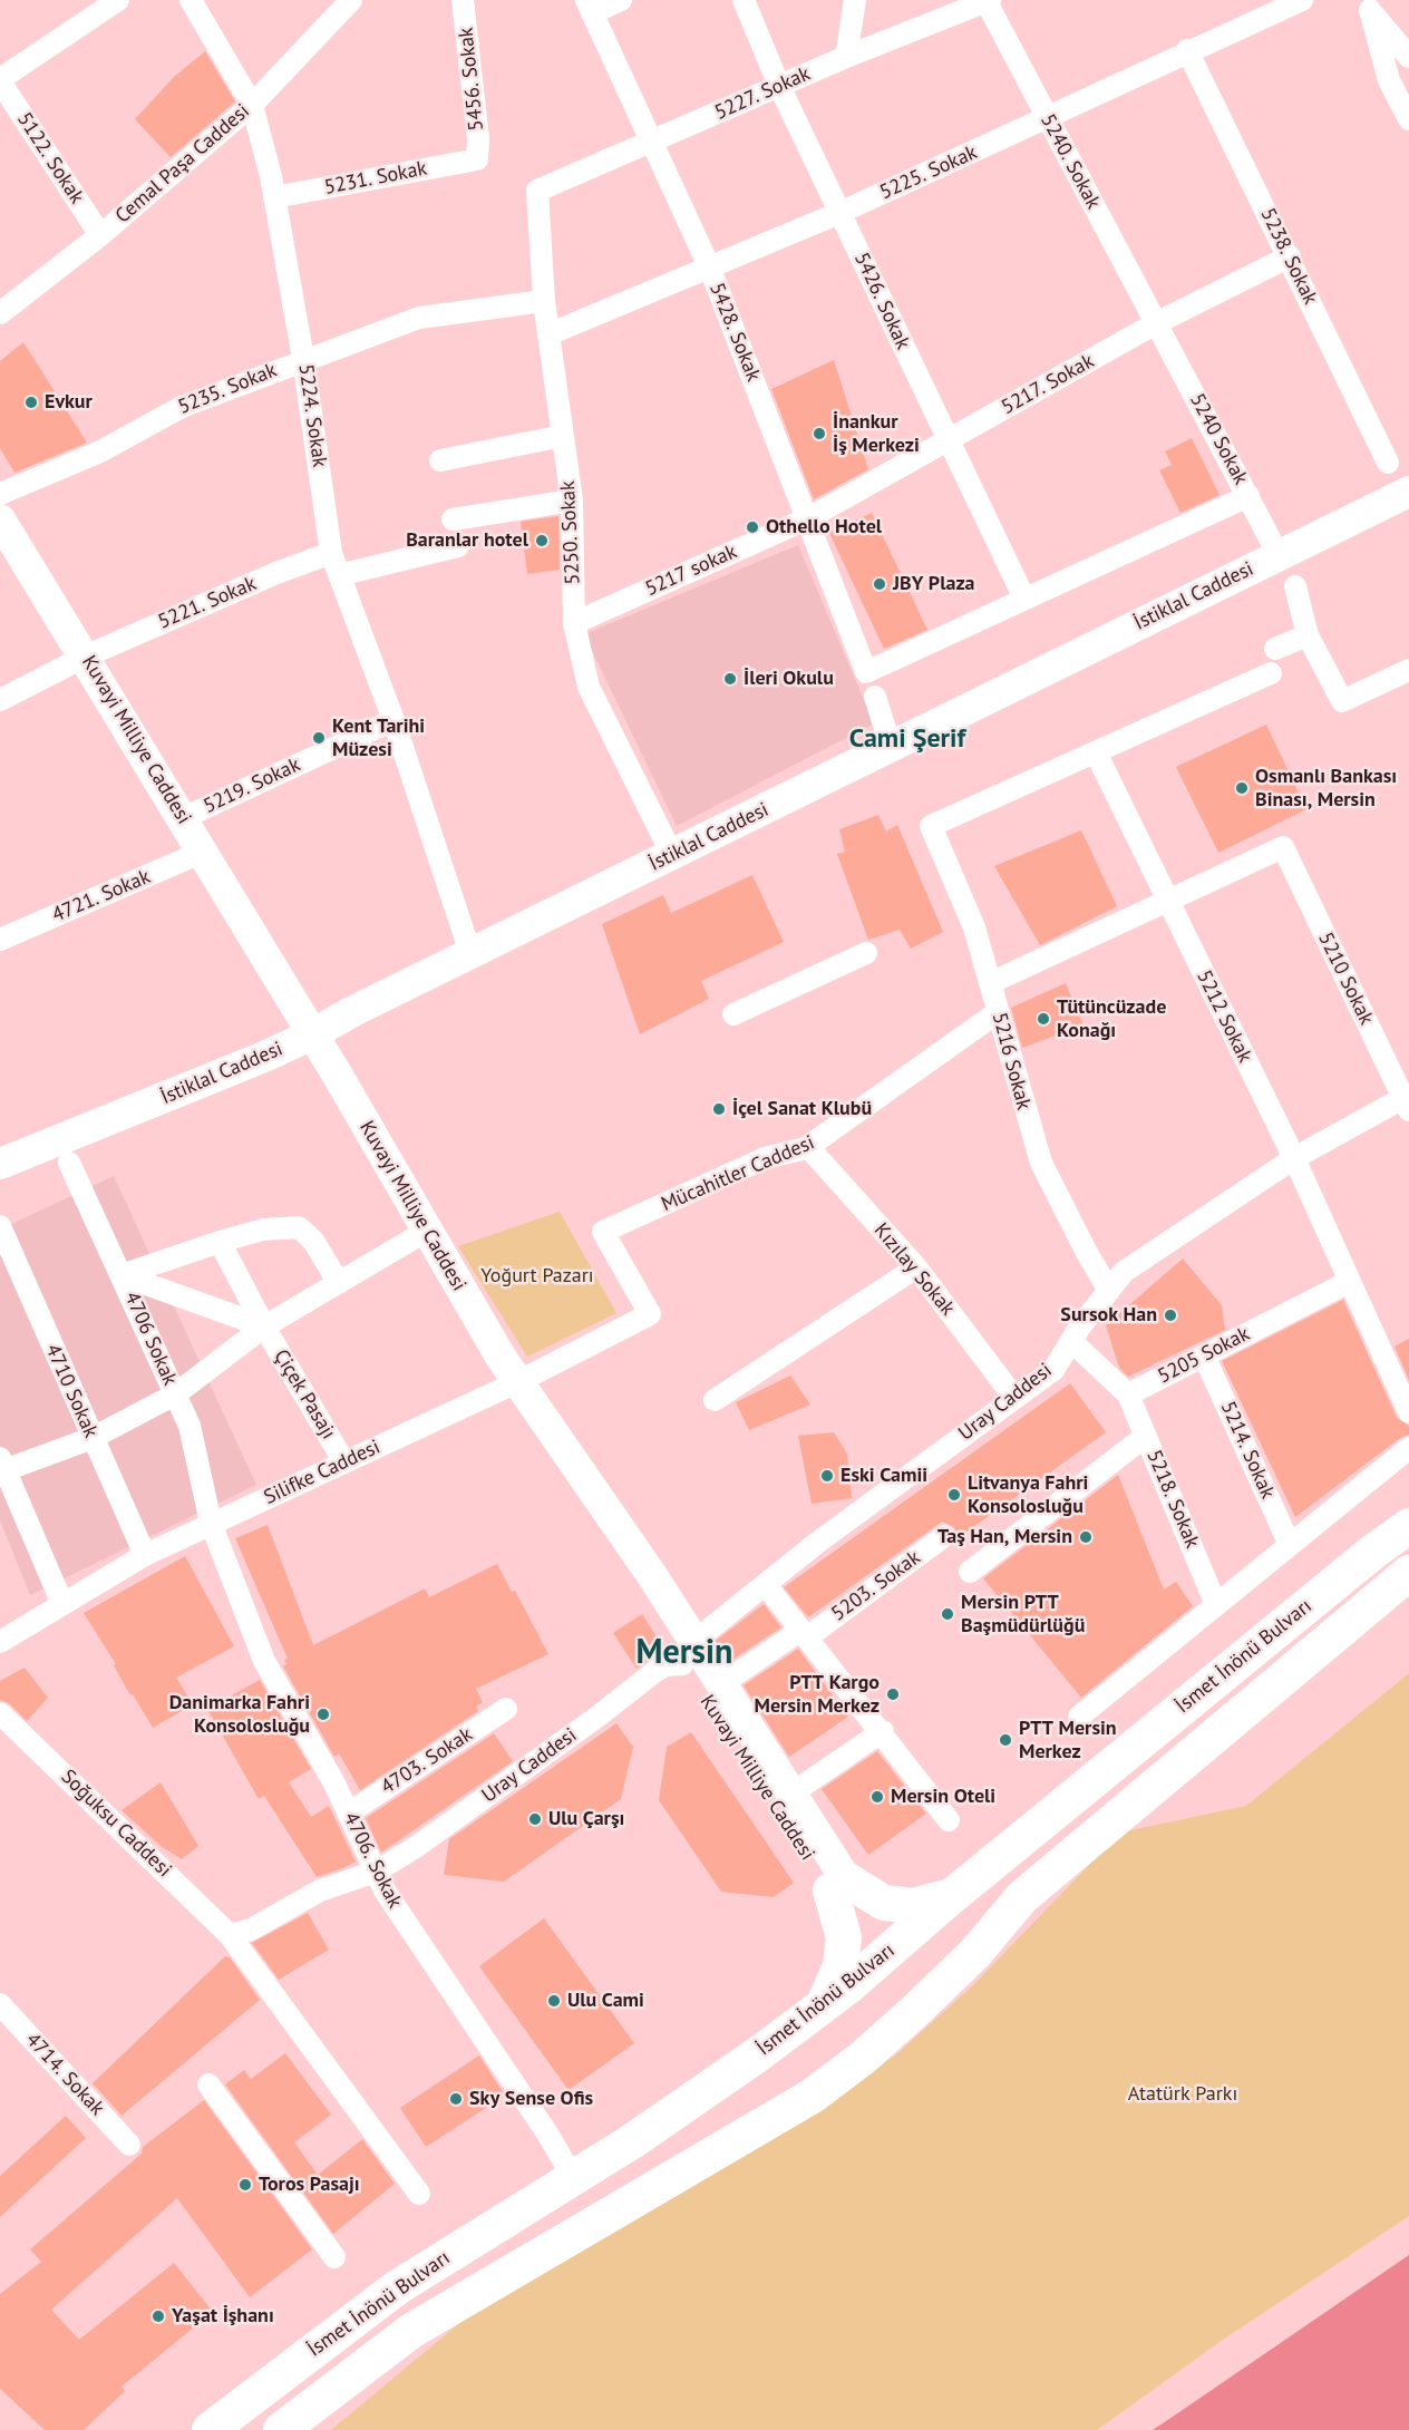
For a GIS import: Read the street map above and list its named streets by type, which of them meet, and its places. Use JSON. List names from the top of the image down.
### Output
{
  "streets": {
    "main road": ["İsmet İnönü Bulvarı"],
    "street": [
      "5456. Sokak",
      "5227. Sokak",
      "5122. Sokak",
      "5240. Sokak",
      "Cemal Paşa Caddesi",
      "5225. Sokak",
      "5231. Sokak",
      "5238. Sokak",
      "5426. Sokak",
      "5428. Sokak",
      "5217. Sokak",
      "5235. Sokak",
      "5224. Sokak",
      "5240 Sokak",
      "5250. Sokak",
      "5217 sokak",
      "İstiklal Caddesi",
      "5221. Sokak",
      "Kuvayi Milliye Caddesi",
      "5219. Sokak",
      "4721. Sokak",
      "5210 Sokak",
      "5212 Sokak",
      "5216 Sokak",
      "Mücahitler Caddesi",
      "Kızılay Sokak",
      "4706 Sokak",
      "5205 Sokak",
      "4710 Sokak",
      "Çiçek Pasajı",
      "Uray Caddesi",
      "5214. Sokak",
      "Silifke Caddesi",
      "5218. Sokak",
      "5203. Sokak",
      "4703. Sokak",
      "Soğuksu Caddesi",
      "4706. Sokak",
      "4714. Sokak"
    ]
  },
  "crossings": [
    ["5456. Sokak", "5231. Sokak"],
    ["5227. Sokak", "5240. Sokak"],
    ["5227. Sokak", "5426. Sokak"],
    ["5227. Sokak", "5428. Sokak"],
    ["5227. Sokak", "5250. Sokak"],
    ["5122. Sokak", "Cemal Paşa Caddesi"],
    ["5240. Sokak", "5225. Sokak"],
    ["5240. Sokak", "5217. Sokak"],
    ["5240. Sokak", "5240 Sokak"],
    ["Cemal Paşa Caddesi", "5224. Sokak"],
    ["5225. Sokak", "5238. Sokak"],
    ["5225. Sokak", "5426. Sokak"],
    ["5225. Sokak", "5428. Sokak"],
    ["5225. Sokak", "5250. Sokak"],
    ["5231. Sokak", "5224. Sokak"],
    ["5238. Sokak", "5217. Sokak"],
    ["5426. Sokak", "5428. Sokak"],
    ["5426. Sokak", "5217. Sokak"],
    ["5428. Sokak", "5217. Sokak"],
    ["5428. Sokak", "5217 sokak"],
    ["5217. Sokak", "5240 Sokak"],
    ["5217. Sokak", "5217 sokak"],
    ["5235. Sokak", "5224. Sokak"],
    ["5235. Sokak", "5250. Sokak"],
    ["5224. Sokak", "İstiklal Caddesi"],
    ["5224. Sokak", "5221. Sokak"],
    ["5224. Sokak", "5219. Sokak"],
    ["5240 Sokak", "İstiklal Caddesi"],
    ["5250. Sokak", "5217 sokak"],
    ["5250. Sokak", "İstiklal Caddesi"],
    ["İstiklal Caddesi", "Kuvayi Milliye Caddesi"],
    ["5221. Sokak", "Kuvayi Milliye Caddesi"],
    ["Kuvayi Milliye Caddesi", "5219. Sokak"],
    ["Kuvayi Milliye Caddesi", "4721. Sokak"],
    ["Kuvayi Milliye Caddesi", "Çiçek Pasajı"],
    ["Kuvayi Milliye Caddesi", "Uray Caddesi"],
    ["Kuvayi Milliye Caddesi", "Silifke Caddesi"],
    ["Kuvayi Milliye Caddesi", "5203. Sokak"],
    ["5210 Sokak", "5212 Sokak"],
    ["5210 Sokak", "Uray Caddesi"],
    ["5212 Sokak", "5216 Sokak"],
    ["5212 Sokak", "5205 Sokak"],
    ["5212 Sokak", "Uray Caddesi"],
    ["5216 Sokak", "Mücahitler Caddesi"],
    ["5216 Sokak", "Uray Caddesi"],
    ["Mücahitler Caddesi", "Kızılay Sokak"],
    ["Mücahitler Caddesi", "Silifke Caddesi"],
    ["Kızılay Sokak", "Uray Caddesi"],
    ["4706 Sokak", "Çiçek Pasajı"],
    ["4706 Sokak", "Silifke Caddesi"],
    ["4706 Sokak", "4706. Sokak"],
    ["5205 Sokak", "5214. Sokak"],
    ["5205 Sokak", "5218. Sokak"],
    ["4710 Sokak", "Çiçek Pasajı"],
    ["4710 Sokak", "Silifke Caddesi"],
    ["Çiçek Pasajı", "Silifke Caddesi"],
    ["Uray Caddesi", "Soğuksu Caddesi"],
    ["Uray Caddesi", "4706. Sokak"],
    ["Silifke Caddesi", "4706. Sokak"],
    ["İsmet İnönü Bulvarı", "4706. Sokak"],
    ["4703. Sokak", "4706. Sokak"]
  ],
  "districts": ["Cami Şerif", "Mersin"],
  "parks": ["Yoğurt Pazarı", "Atatürk Parkı"],
  "places": [
    "Evkur",
    "İnankur İş Merkezi",
    "Othello Hotel",
    "Baranlar hotel",
    "JBY Plaza",
    "İleri Okulu",
    "Kent Tarihi Müzesi",
    "Osmanlı Bankası Binası, Mersin",
    "Tütüncüzade Konağı",
    "İçel Sanat Klubü",
    "Sursok Han",
    "Eski Camii",
    "Litvanya Fahri Konsolosluğu",
    "Taş Han, Mersin",
    "Mersin PTT Başmüdürlüğü",
    "PTT Kargo Mersin Merkez",
    "Danimarka Fahri Konsolosluğu",
    "PTT Mersin Merkez",
    "Mersin Oteli",
    "Ulu Çarşı",
    "Ulu Cami",
    "Sky Sense Ofis",
    "Toros Pasajı",
    "Yaşat İşhanı"
  ]
}
